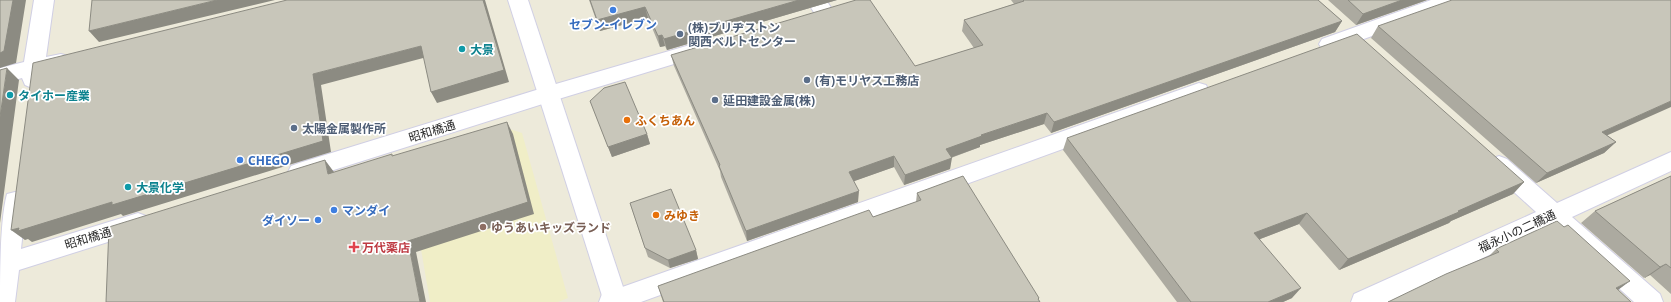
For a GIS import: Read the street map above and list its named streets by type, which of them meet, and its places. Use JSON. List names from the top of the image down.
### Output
{
  "streets": {
    "street": ["昭和橋通", "福永小の二橋通"]
  },
  "places": {
    "other": [
      "セブン-イレブン",
      "(株)ブリヂストン 関西ベルトセンター",
      "大景",
      "(有)モリヤス工務店",
      "タイホー産業",
      "延田建設金属(株)",
      "ふくちあん",
      "太陽金属製作所",
      "CHEGO",
      "大景化学",
      "マンダイ",
      "みゆき",
      "ダイソー",
      "ゆうあいキッズランド"
    ],
    "health": ["万代薬店"]
  }
}
